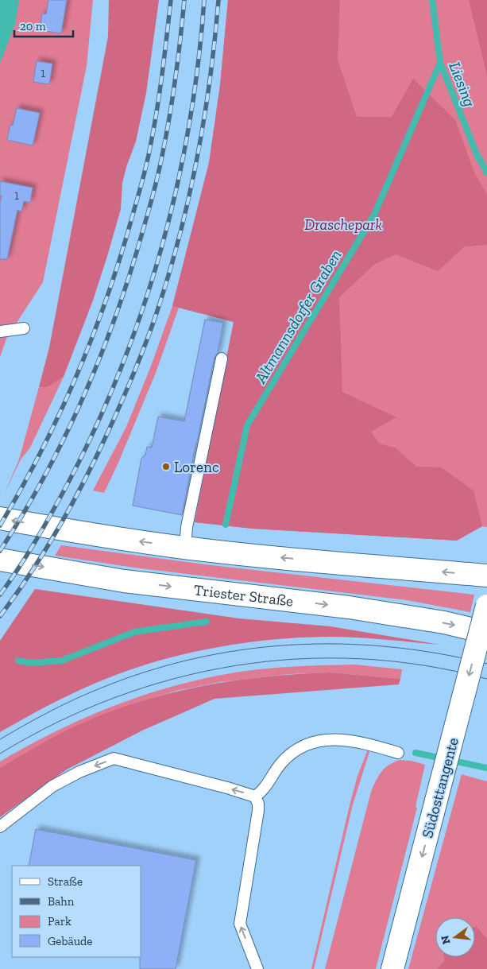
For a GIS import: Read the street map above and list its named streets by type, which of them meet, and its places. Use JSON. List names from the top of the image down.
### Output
{
  "streets": {
    "main road": ["Triester Straße", "Südosttangente"]
  },
  "one_way": ["Südosttangente"],
  "water": ["Liesing", "Altmannsdorfer Graben"],
  "parks": ["Draschepark"],
  "places": ["Lorenc"],
  "house_numbers": ["1", "1"],
  "legend": [
    "Straße",
    "Bahn",
    "Park",
    "Gebäude"
  ],
  "scale_bar": "20 m",
  "north": "left"
}
